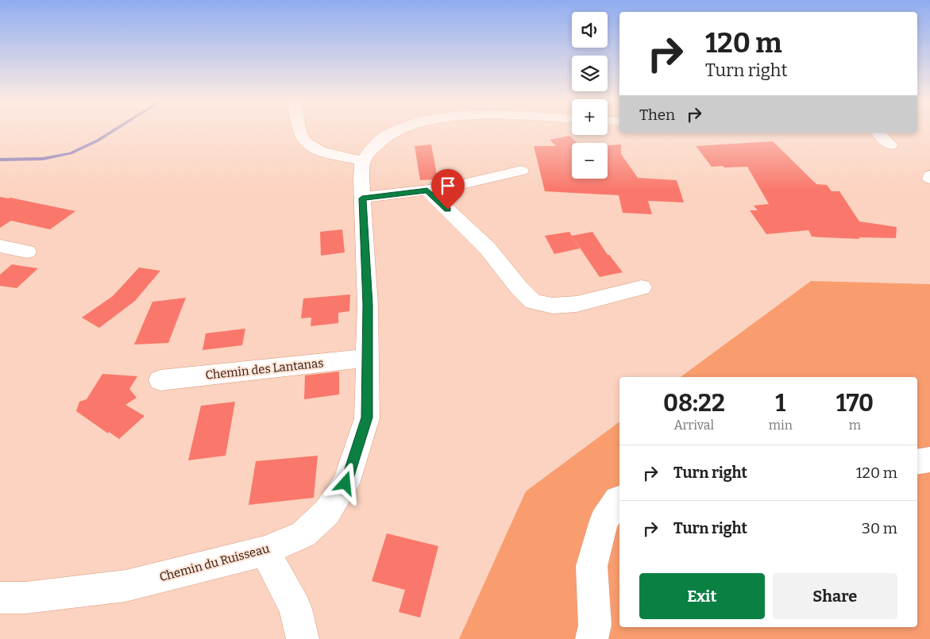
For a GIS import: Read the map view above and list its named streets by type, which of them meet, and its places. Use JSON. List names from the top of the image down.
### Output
{
  "streets": {
    "street": ["Chemin des Lantanas", "Chemin du Ruisseau"]
  },
  "crossings": [
    ["Chemin des Lantanas", "Chemin du Ruisseau"]
  ],
  "page": {
    "map_buttons": ["+", "−"],
    "turn": ["120 m", "Turn right"],
    "then": "Then",
    "eta": [
      "08:22",
      "Arrival",
      "1",
      "min",
      "170",
      "m"
    ],
    "list": [
      {
        "name": "Turn right",
        "value": "120 m"
      },
      {
        "name": "Turn right",
        "value": "30 m"
      }
    ],
    "buttons": ["Exit", "Share"]
  }
}
